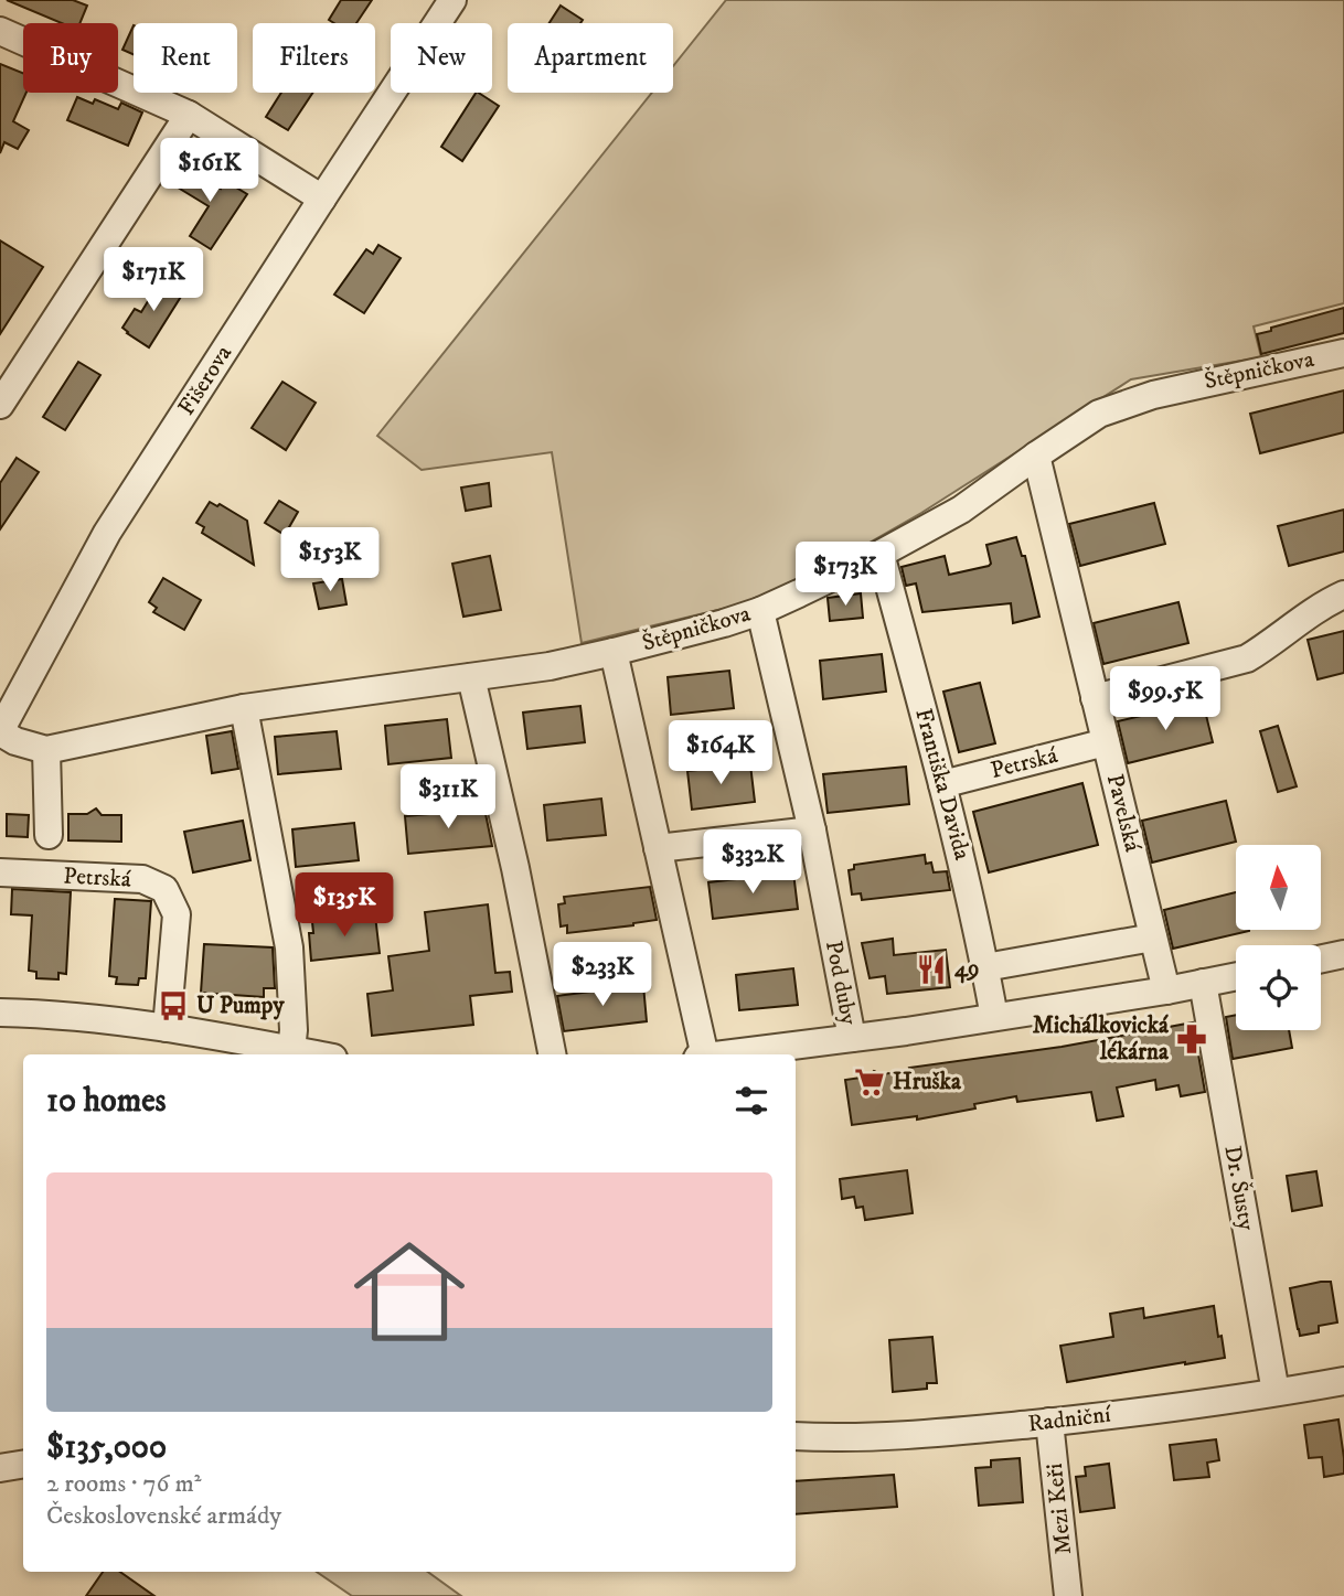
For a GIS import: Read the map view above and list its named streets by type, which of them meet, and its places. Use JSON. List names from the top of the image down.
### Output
{
  "streets": {
    "street": [
      "Štěpničkova",
      "Fišerova",
      "Petrská",
      "Františka Davida",
      "Pavelská",
      "Pod duby",
      "Dr. Šusty",
      "Radniční",
      "Mezi Keři"
    ]
  },
  "crossings": [
    ["Štěpničkova", "Františka Davida"],
    ["Štěpničkova", "Pavelská"],
    ["Štěpničkova", "Pod duby"],
    ["Petrská", "Františka Davida"],
    ["Petrská", "Pavelská"],
    ["Dr. Šusty", "Radniční"],
    ["Radniční", "Mezi Keři"]
  ],
  "places": {
    "restaurant": ["49"],
    "bus stop": ["U Pumpy"],
    "pharmacy": ["Michálkovická lékárna"],
    "supermarket": ["Hruška"]
  },
  "north": "top",
  "page": {
    "chip": [
      "Buy",
      "Rent",
      "Filters",
      "New",
      "Apartment"
    ],
    "price": [
      "$161K",
      "$171K",
      "$153K",
      "$173K",
      "$99.5K",
      "$164K",
      "$311K",
      "$332K",
      "$135K",
      "$233K"
    ],
    "heading": "10 homes",
    "list": [
      {
        "name": "$135,000",
        "note": "2 rooms · 76 m² · Československé armády"
      }
    ]
  }
}
